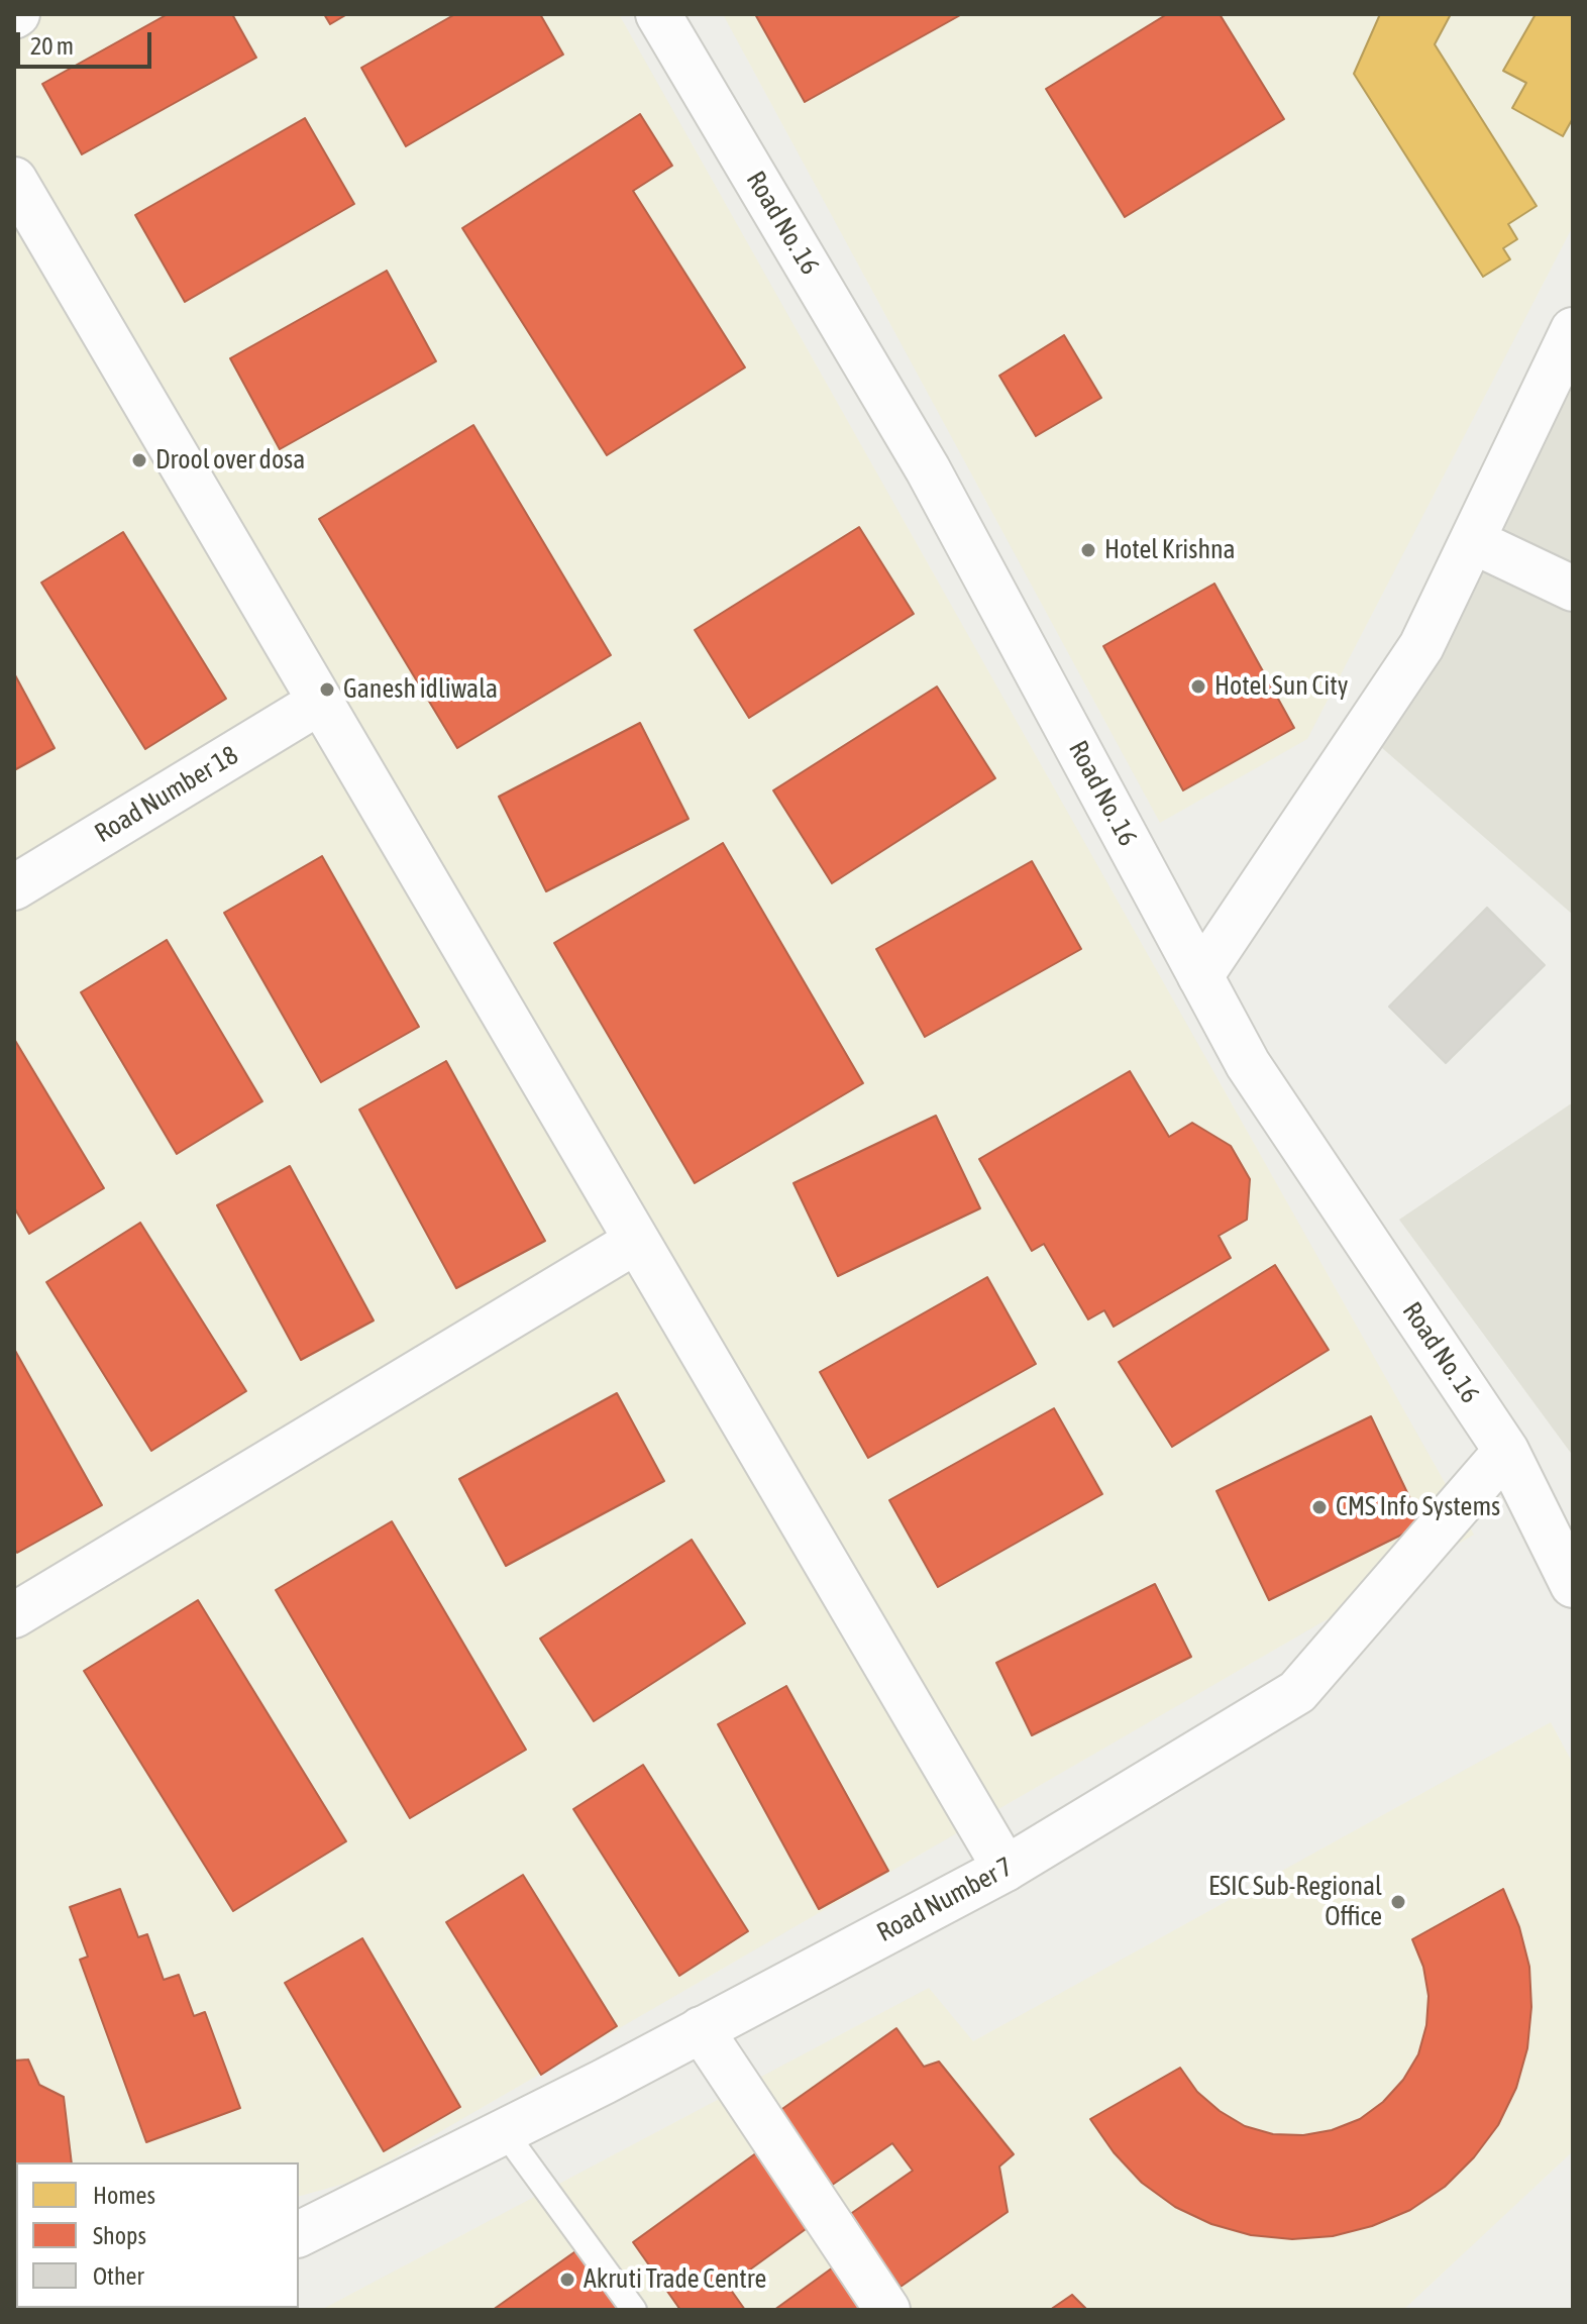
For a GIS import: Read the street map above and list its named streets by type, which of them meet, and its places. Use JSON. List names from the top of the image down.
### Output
{
  "streets": {
    "street": ["Road No. 16", "Road Number 18", "Road Number 7"]
  },
  "crossings": [
    ["Road No. 16", "Road Number 7"]
  ],
  "places": [
    "Drool over dosa",
    "Hotel Krishna",
    "Hotel Sun City",
    "Ganesh idliwala",
    "CMS Info Systems",
    "ESIC Sub-Regional Office",
    "Akruti Trade Centre"
  ],
  "legend": ["Homes", "Shops", "Other"],
  "scale_bar": "20 m"
}
